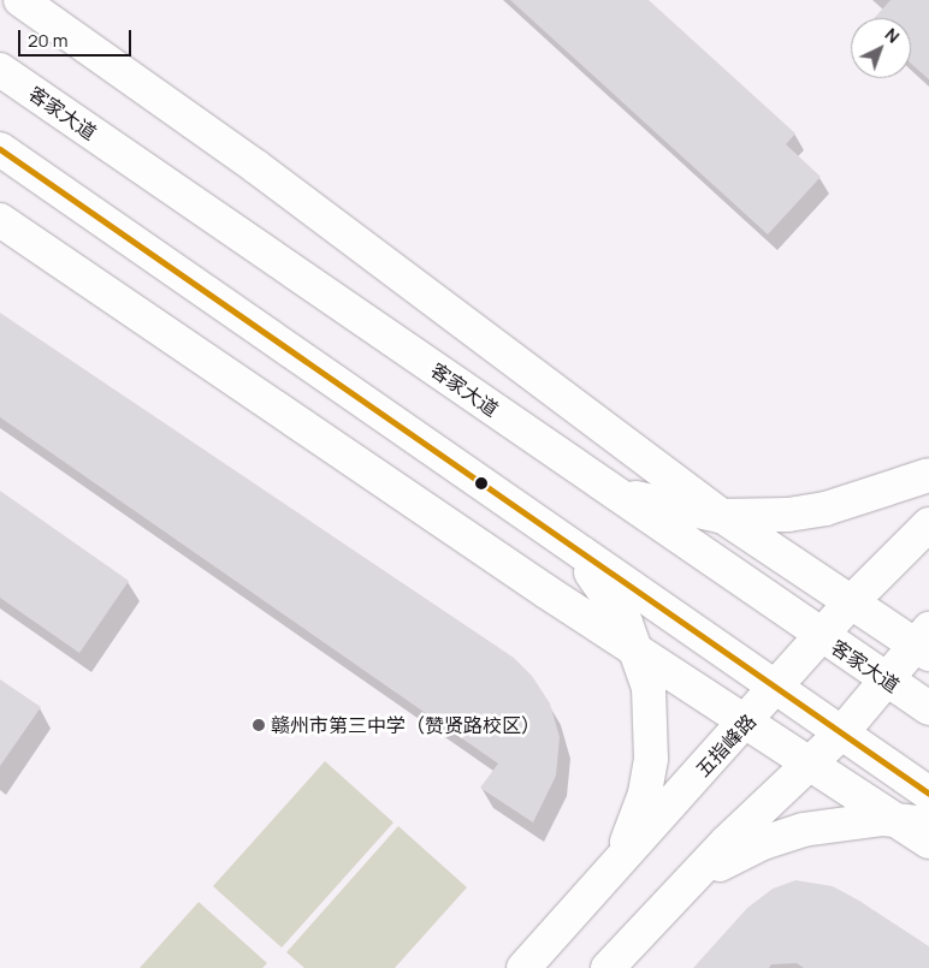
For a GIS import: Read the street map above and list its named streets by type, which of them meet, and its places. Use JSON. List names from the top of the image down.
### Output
{
  "streets": {
    "main road": ["客家大道", "五指峰路"]
  },
  "crossings": [
    ["客家大道", "五指峰路"]
  ],
  "places": ["赣州市第三中学（赞贤路校区）"],
  "lines": ["transit line 20"],
  "scale_bar": "20 m",
  "north": "top right"
}
